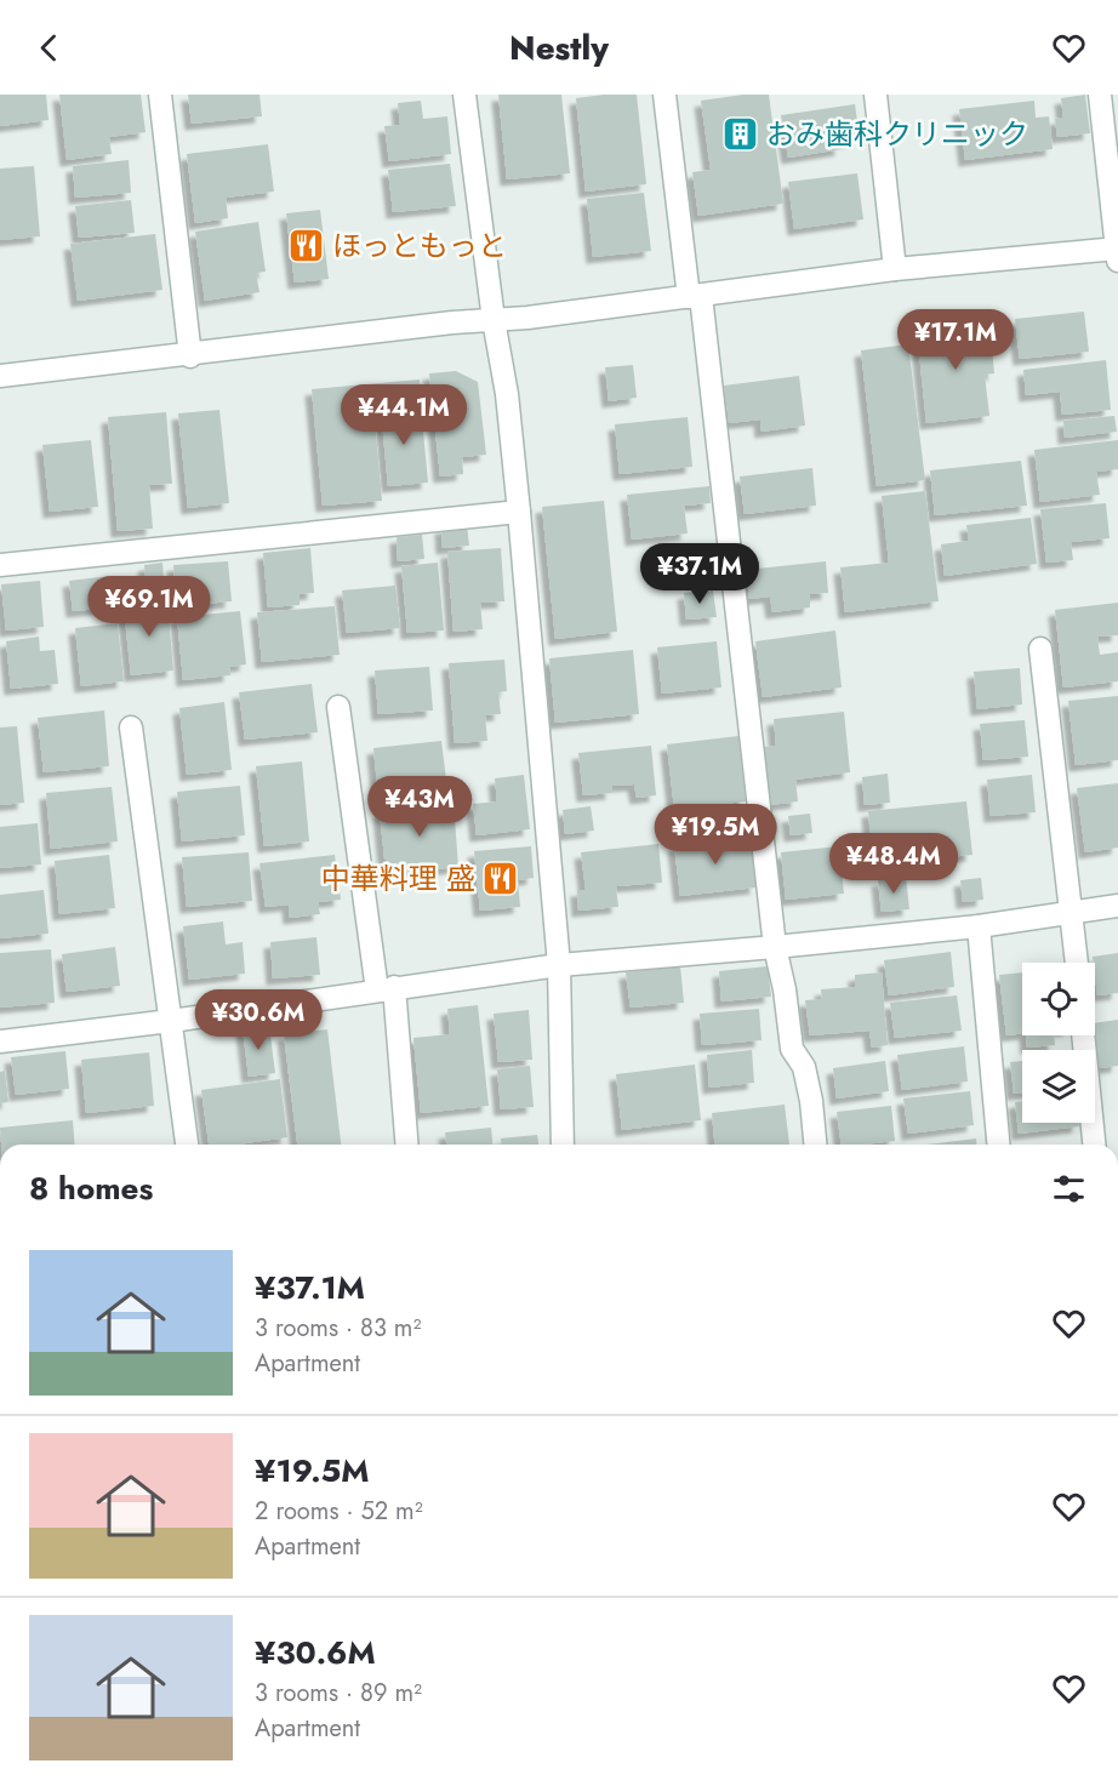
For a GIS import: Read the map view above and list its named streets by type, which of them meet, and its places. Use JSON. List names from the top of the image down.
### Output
{
  "places": {
    "building": ["おみ歯科クリニック"],
    "restaurant": ["ほっともっと", "中華料理 盛"]
  },
  "page": {
    "header": "Nestly",
    "price": [
      "¥17.1M",
      "¥44.1M",
      "¥37.1M",
      "¥69.1M",
      "¥43M",
      "¥19.5M",
      "¥48.4M",
      "¥30.6M"
    ],
    "heading": "8 homes",
    "list": [
      {
        "name": "¥37.1M",
        "note": "3 rooms · 83 m² · Apartment"
      },
      {
        "name": "¥19.5M",
        "note": "2 rooms · 52 m² · Apartment"
      },
      {
        "name": "¥30.6M",
        "note": "3 rooms · 89 m² · Apartment"
      }
    ]
  }
}
